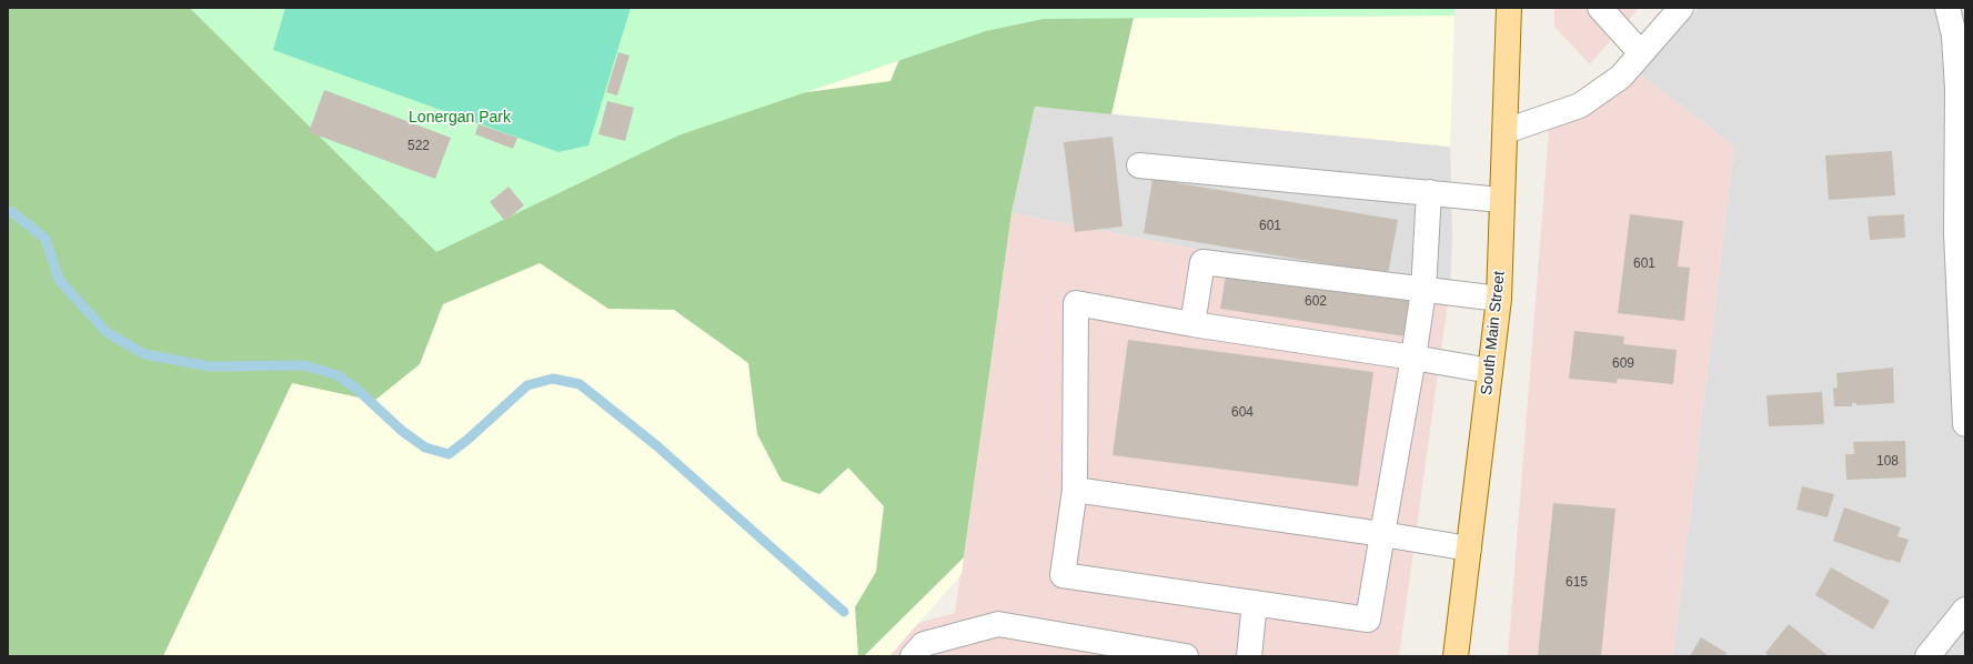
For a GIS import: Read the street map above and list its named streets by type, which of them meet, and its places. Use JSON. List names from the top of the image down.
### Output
{
  "streets": {
    "main road": ["South Main Street"]
  },
  "parks": ["Lonergan Park"],
  "house_numbers": [
    "522",
    "601",
    "601",
    "602",
    "609",
    "604",
    "108",
    "615"
  ]
}
